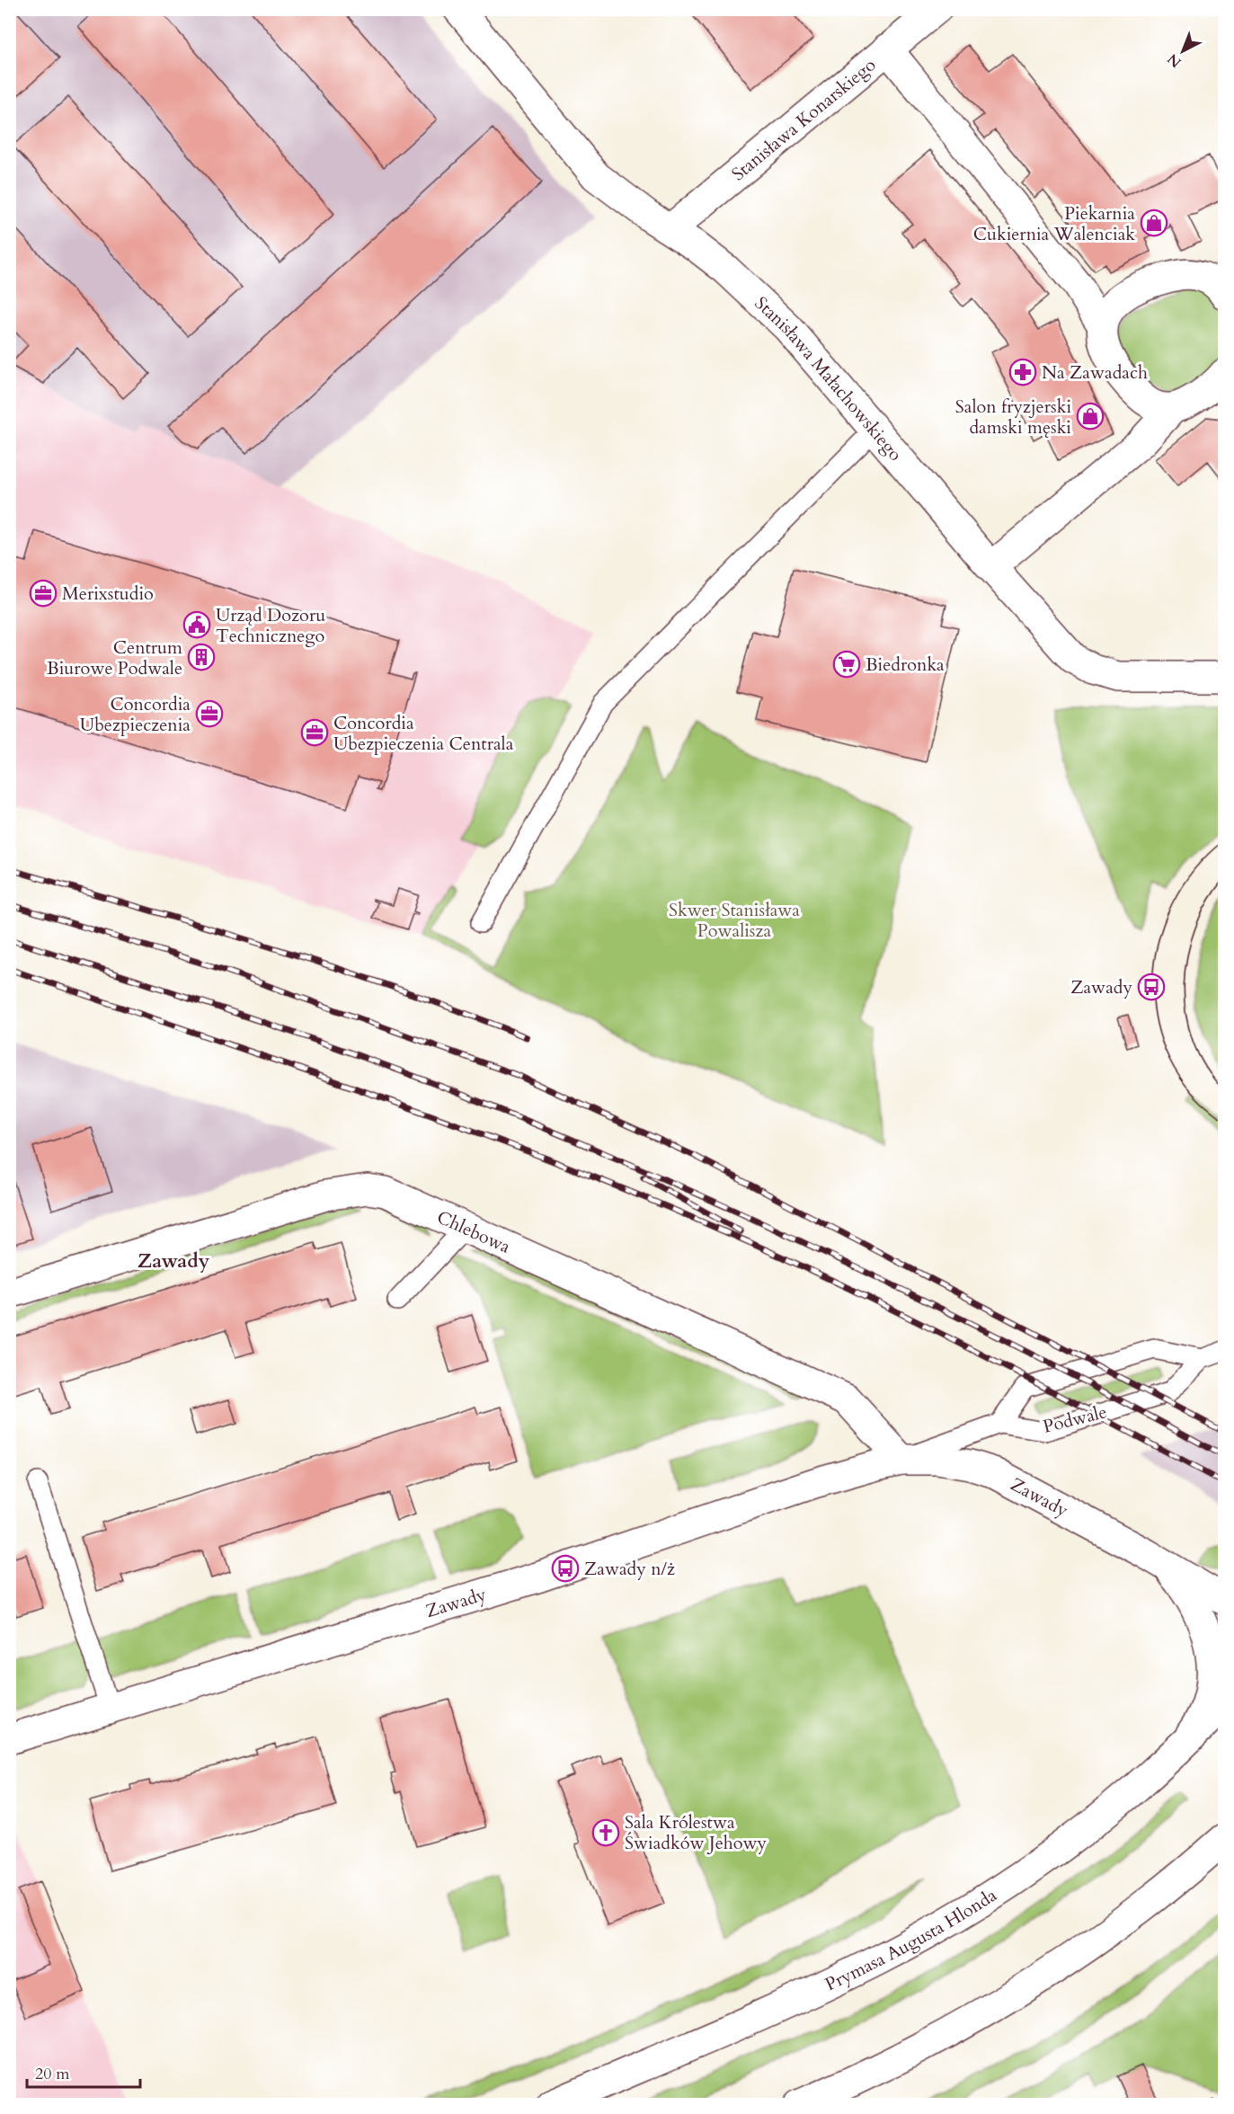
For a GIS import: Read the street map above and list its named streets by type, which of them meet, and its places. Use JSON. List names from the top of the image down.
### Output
{
  "streets": {
    "street": [
      "Stanisława Konarskiego",
      "Stanisława Małachowskiego",
      "Chlebowa",
      "Zawady",
      "Prymasa Augusta Hlonda"
    ],
    "lane": ["Podwale"]
  },
  "crossings": [
    ["Stanisława Konarskiego", "Stanisława Małachowskiego"],
    ["Chlebowa", "Zawady"],
    ["Podwale", "Zawady"],
    ["Zawady", "Prymasa Augusta Hlonda"]
  ],
  "districts": ["Zawady"],
  "parks": ["Skwer Stanisława Powalisza"],
  "places": {
    "shop": ["Piekarnia Cukiernia Walenciak", "Salon fryzjerski damski męski"],
    "pharmacy": ["Na Zawadach"],
    "office": ["Merixstudio", "Concordia Ubezpieczenia", "Concordia Ubezpieczenia Centrala"],
    "public building": ["Urząd Dozoru Technicznego"],
    "building": ["Centrum Biurowe Podwale"],
    "supermarket": ["Biedronka"],
    "bus stop": ["Zawady", "Zawady n/ż"],
    "church": ["Sala Królestwa Świadków Jehowy"]
  },
  "scale_bar": "20 m",
  "north": "bottom left"
}
